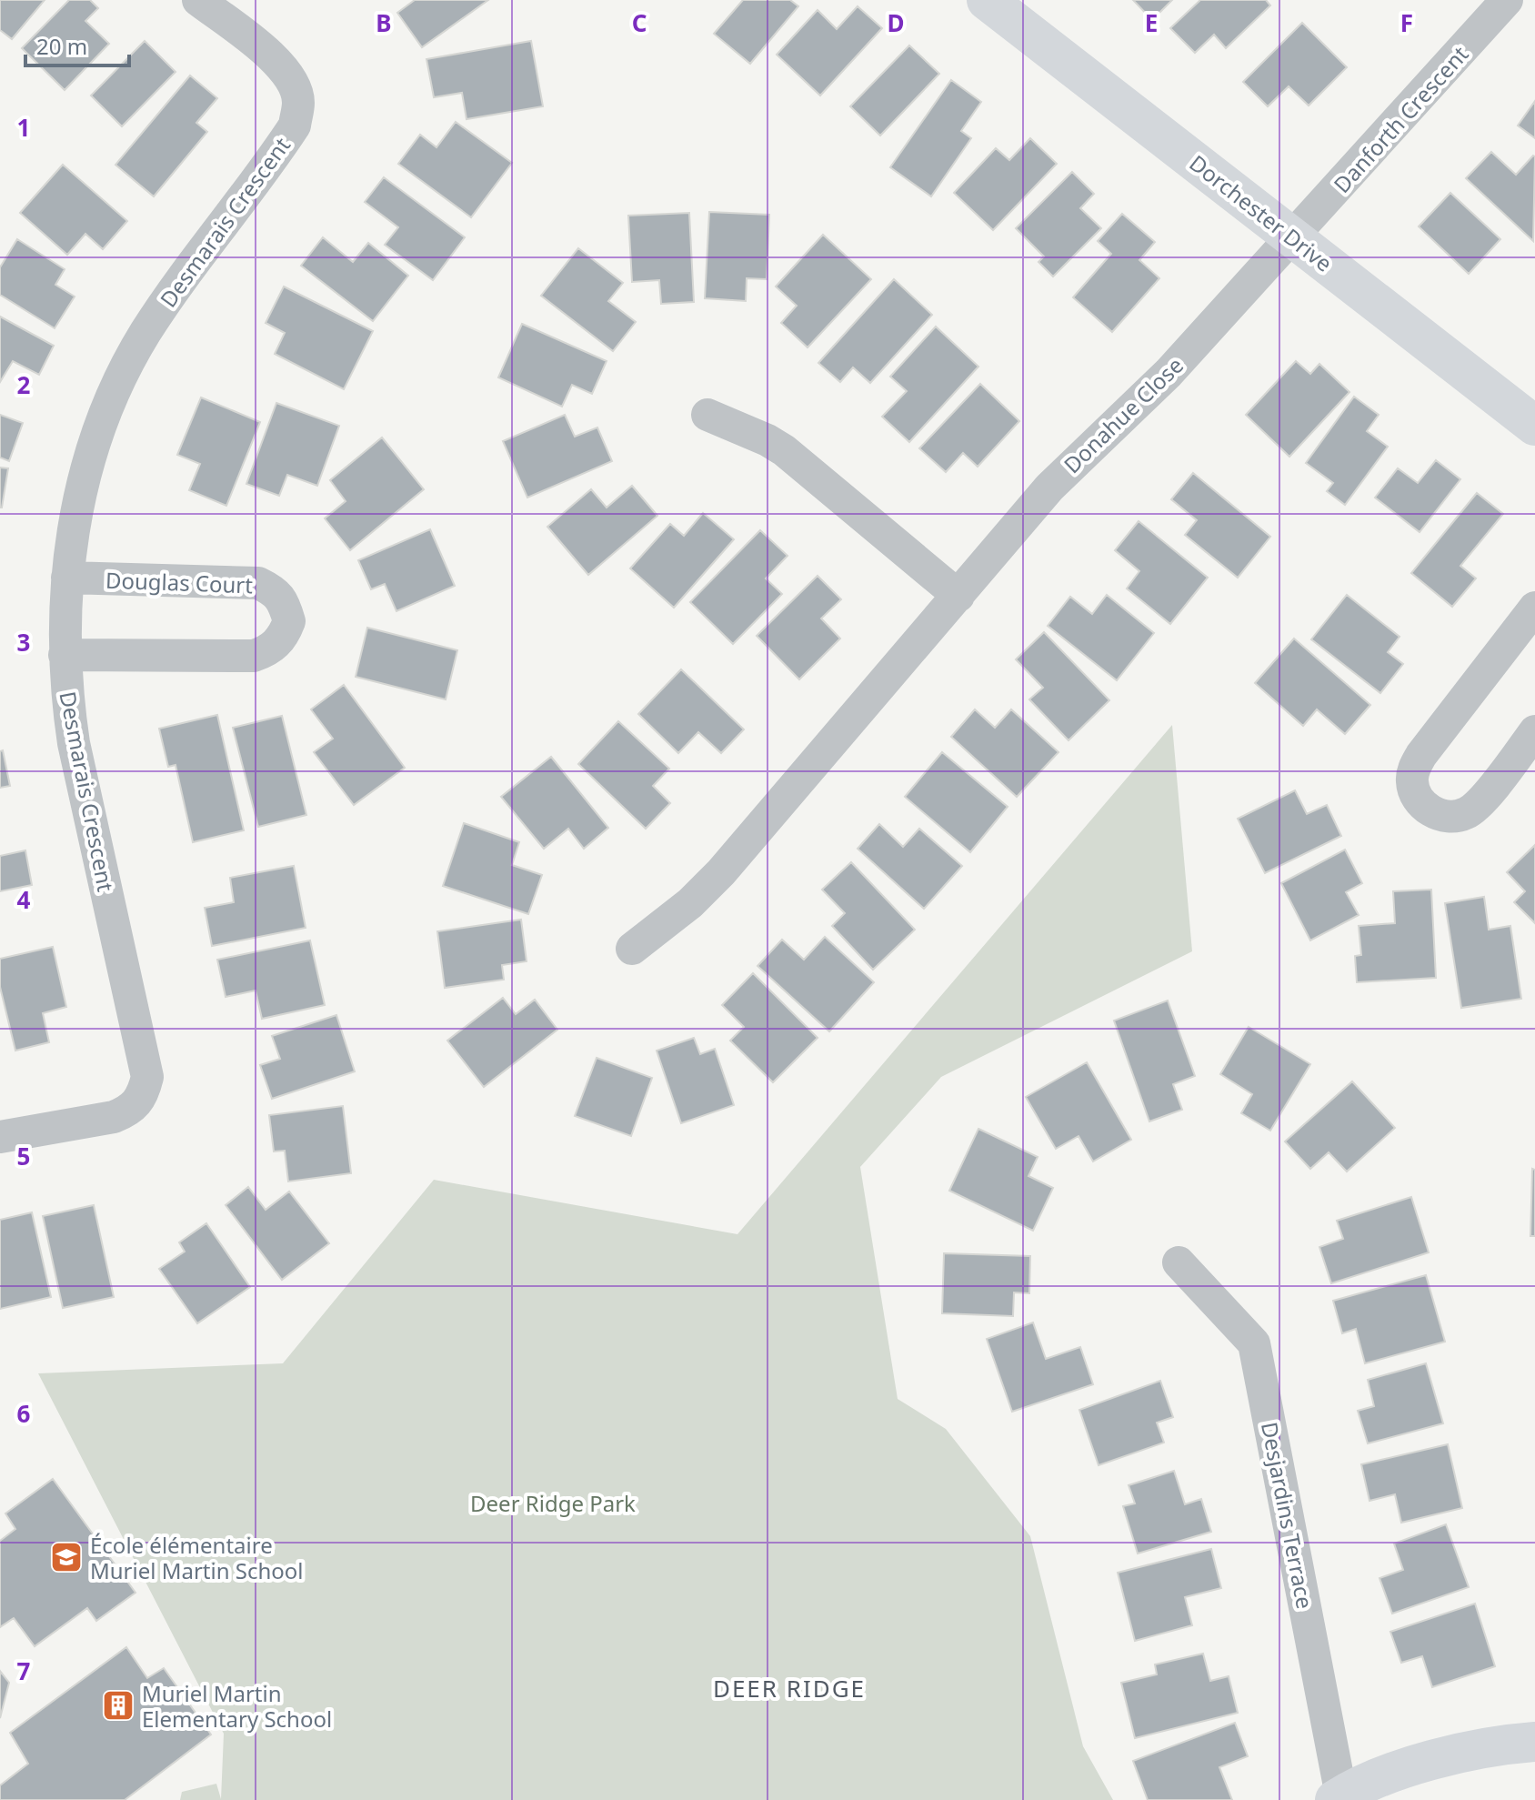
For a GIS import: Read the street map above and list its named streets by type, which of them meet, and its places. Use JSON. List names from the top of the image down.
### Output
{
  "streets": {
    "street": [
      "Danforth Crescent",
      "Dorchester Drive",
      "Desmarais Crescent",
      "Donahue Close",
      "Douglas Court",
      "Desjardins Terrace"
    ]
  },
  "crossings": [
    ["Danforth Crescent", "Dorchester Drive"],
    ["Danforth Crescent", "Donahue Close"],
    ["Dorchester Drive", "Donahue Close"],
    ["Desmarais Crescent", "Douglas Court"]
  ],
  "districts": ["DEER RIDGE"],
  "parks": ["Deer Ridge Park"],
  "places": {
    "school or university": ["École élémentaire Muriel Martin School"],
    "building": ["Muriel Martin Elementary School"]
  },
  "scale_bar": "20 m",
  "grid": {
    "columns": [
      "B",
      "C",
      "D",
      "E",
      "F"
    ],
    "rows": [
      "1",
      "2",
      "3",
      "4",
      "5",
      "6",
      "7"
    ]
  }
}
